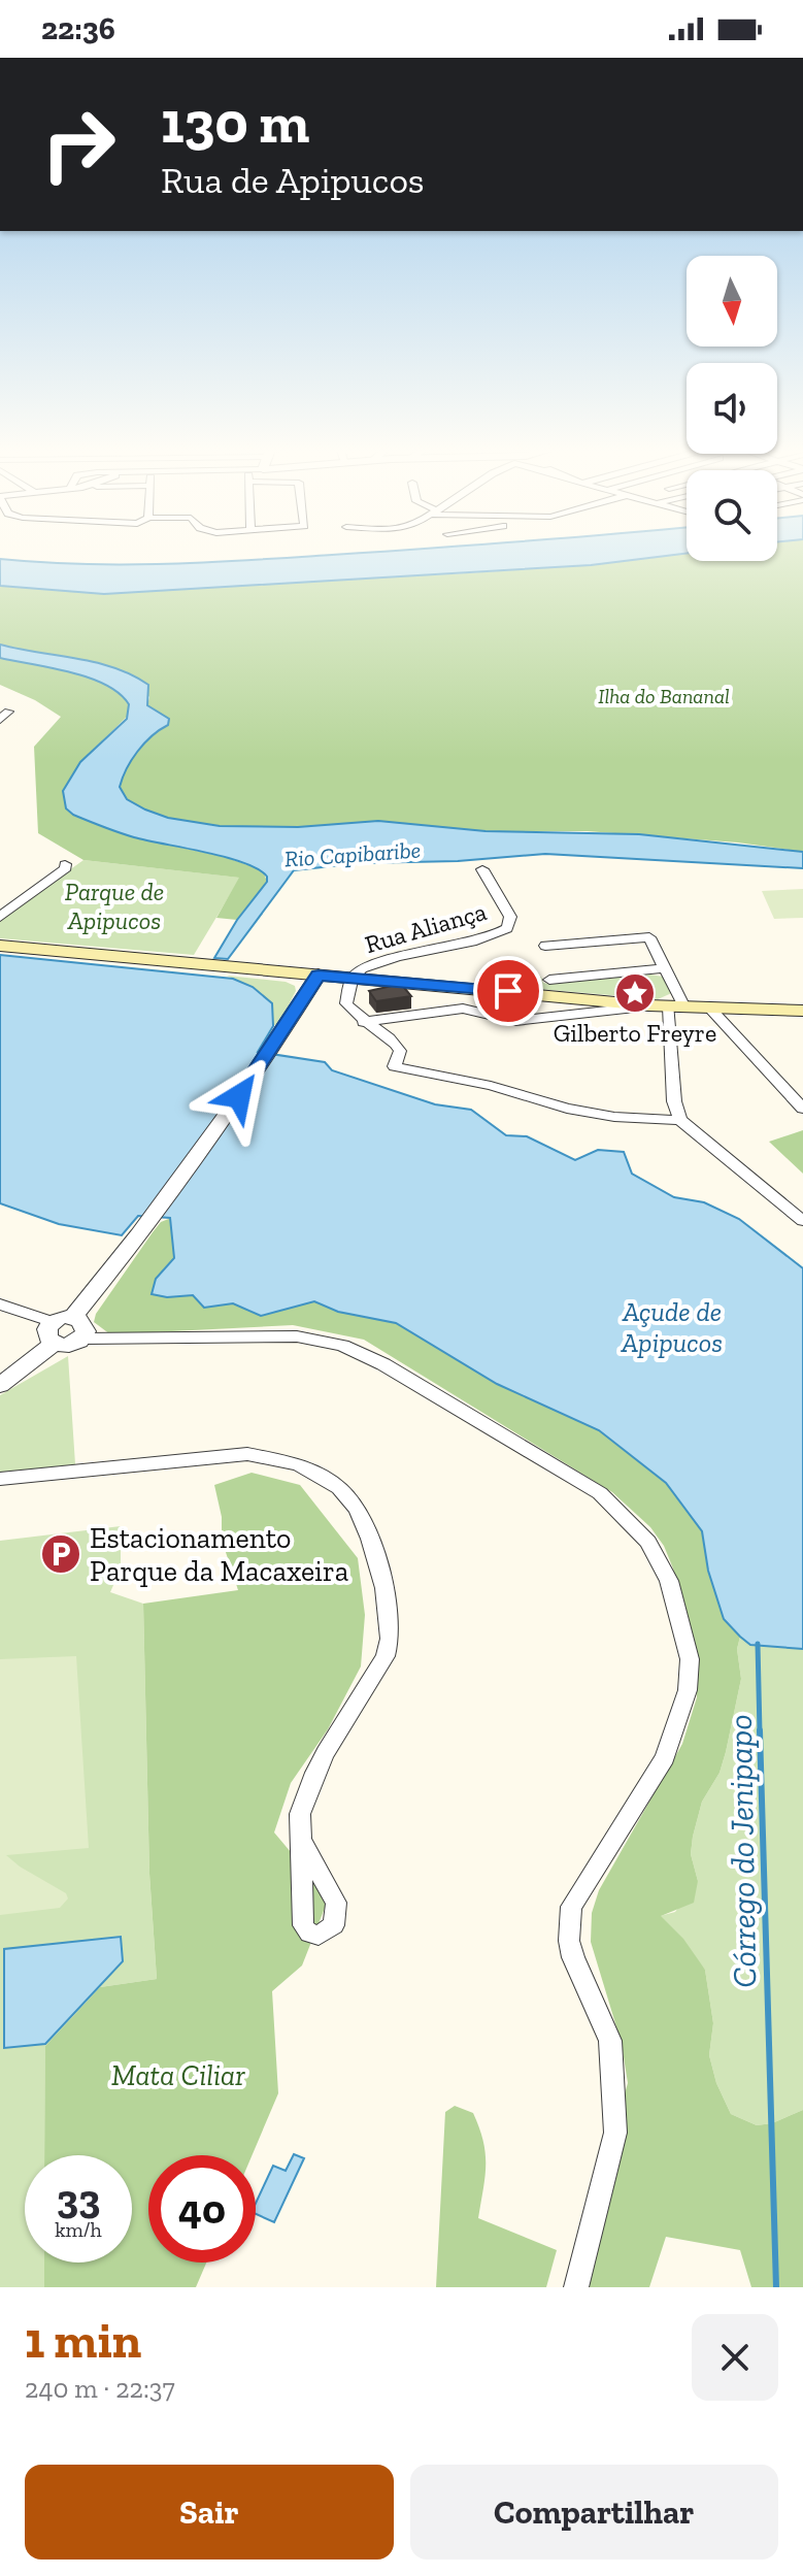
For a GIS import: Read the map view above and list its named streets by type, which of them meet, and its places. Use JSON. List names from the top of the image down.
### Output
{
  "streets": {
    "street": ["Rua Aliança"]
  },
  "water": ["Rio Capibaribe", "Açude de Apipucos", "Córrego do Jenipapo"],
  "parks": ["Ilha do Bananal", "Parque de Apipucos", "Mata Ciliar"],
  "places": {
    "place": ["Gilberto Freyre"],
    "parking": ["Estacionamento Parque da Macaxeira"]
  },
  "north": "bottom",
  "page": {
    "status": "22:36",
    "turn": ["130 m", "Rua de Apipucos"],
    "speed": "33 km/h",
    "limit": "40",
    "heading": ["1 min", "240 m · 22:37"],
    "buttons": ["Sair", "Compartilhar"]
  }
}
